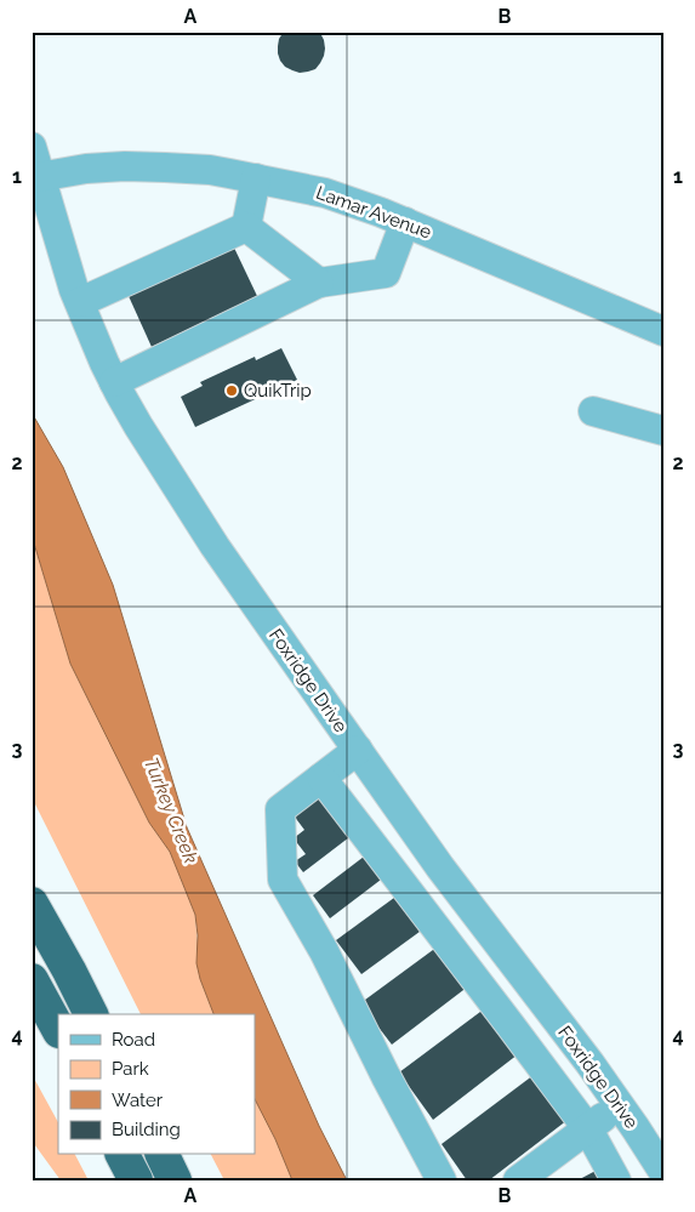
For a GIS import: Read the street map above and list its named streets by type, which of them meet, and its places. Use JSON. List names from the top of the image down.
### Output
{
  "streets": {
    "street": ["Lamar Avenue", "Foxridge Drive"]
  },
  "crossings": [
    ["Lamar Avenue", "Foxridge Drive"]
  ],
  "water": ["Turkey Creek"],
  "places": ["QuikTrip"],
  "legend": [
    "Road",
    "Park",
    "Water",
    "Building"
  ],
  "grid": {
    "columns": ["A", "B"],
    "rows": [
      "1",
      "2",
      "3",
      "4"
    ]
  }
}
